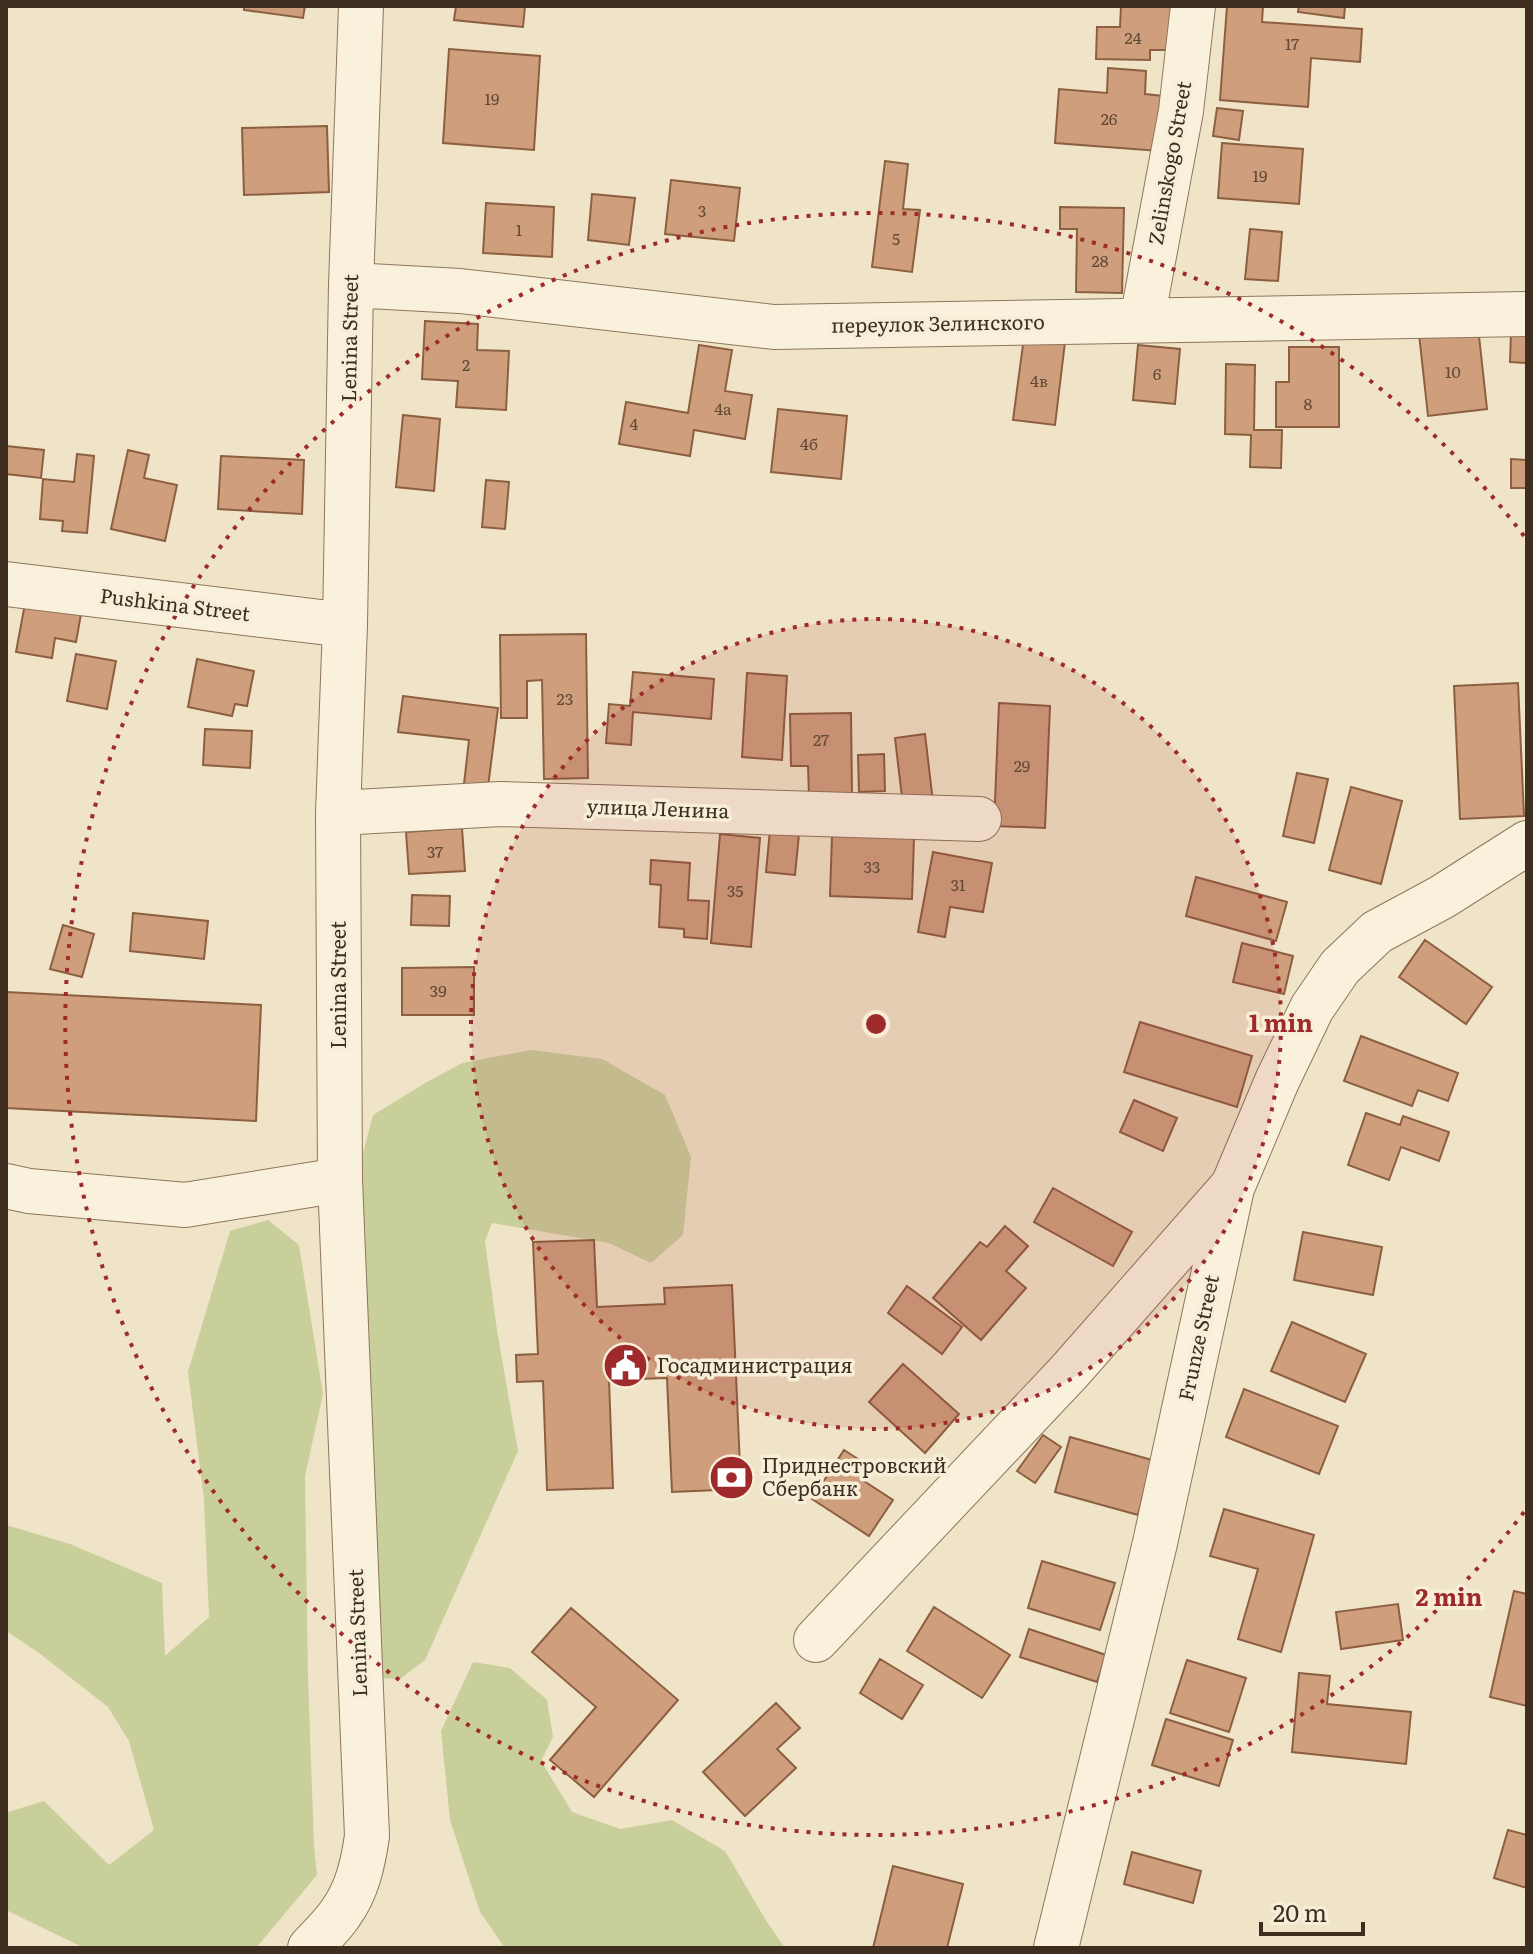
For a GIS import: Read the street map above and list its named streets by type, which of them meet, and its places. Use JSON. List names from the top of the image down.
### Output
{
  "streets": {
    "street": [
      "Zelinskogo Street",
      "переулок Зелинского",
      "Lenina Street",
      "Pushkina Street",
      "улица Ленина",
      "Frunze Street"
    ]
  },
  "crossings": [
    ["Zelinskogo Street", "переулок Зелинского"],
    ["переулок Зелинского", "Lenina Street"],
    ["Lenina Street", "Pushkina Street"],
    ["Lenina Street", "улица Ленина"]
  ],
  "places": {
    "public building": ["Госадминистрация"],
    "bank": ["Приднестровский Сбербанк"]
  },
  "house_numbers": [
    "24",
    "17",
    "19",
    "26",
    "19",
    "3",
    "1",
    "5",
    "28",
    "2",
    "10",
    "6",
    "4в",
    "8",
    "4а",
    "4",
    "4б",
    "23",
    "27",
    "29",
    "37",
    "33",
    "31",
    "35",
    "39"
  ],
  "scale_bar": "20 m",
  "rings": ["1 min", "2 min"]
}
